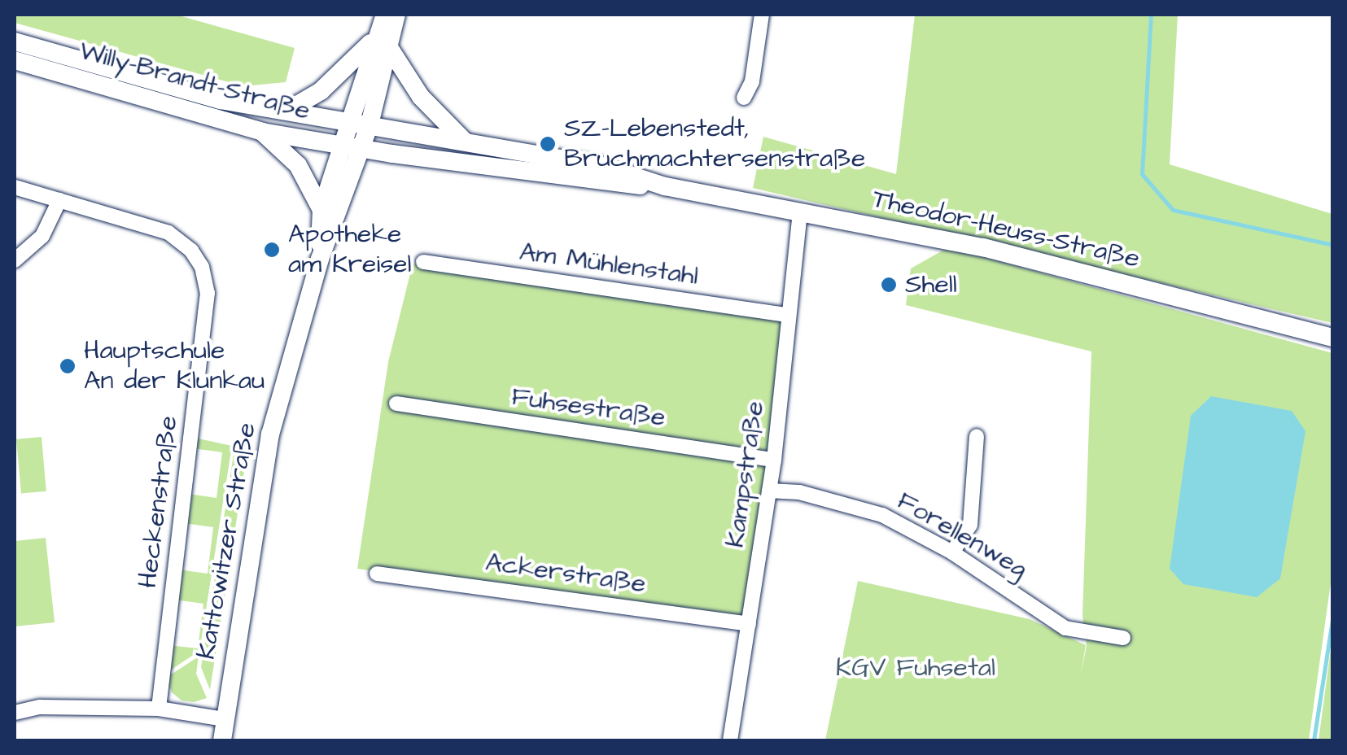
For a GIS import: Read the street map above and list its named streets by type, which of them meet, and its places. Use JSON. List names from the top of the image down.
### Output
{
  "streets": {
    "street": [
      "Willy-Brandt-Straße",
      "Theodor-Heuss-Straße",
      "Am Mühlenstahl",
      "Fuhsestraße",
      "Kampstraße",
      "Heckenstraße",
      "Forellenweg",
      "Kattowitzer Straße",
      "Ackerstraße"
    ]
  },
  "crossings": [
    ["Willy-Brandt-Straße", "Theodor-Heuss-Straße"],
    ["Willy-Brandt-Straße", "Kattowitzer Straße"],
    ["Theodor-Heuss-Straße", "Kampstraße"],
    ["Am Mühlenstahl", "Kampstraße"],
    ["Fuhsestraße", "Kampstraße"],
    ["Kampstraße", "Forellenweg"],
    ["Kampstraße", "Ackerstraße"]
  ],
  "parks": ["KGV Fuhsetal"],
  "places": [
    "SZ-Lebenstedt, Bruchmachtersenstraße",
    "Apotheke am Kreisel",
    "Shell",
    "Hauptschule An der Klunkau"
  ]
}
